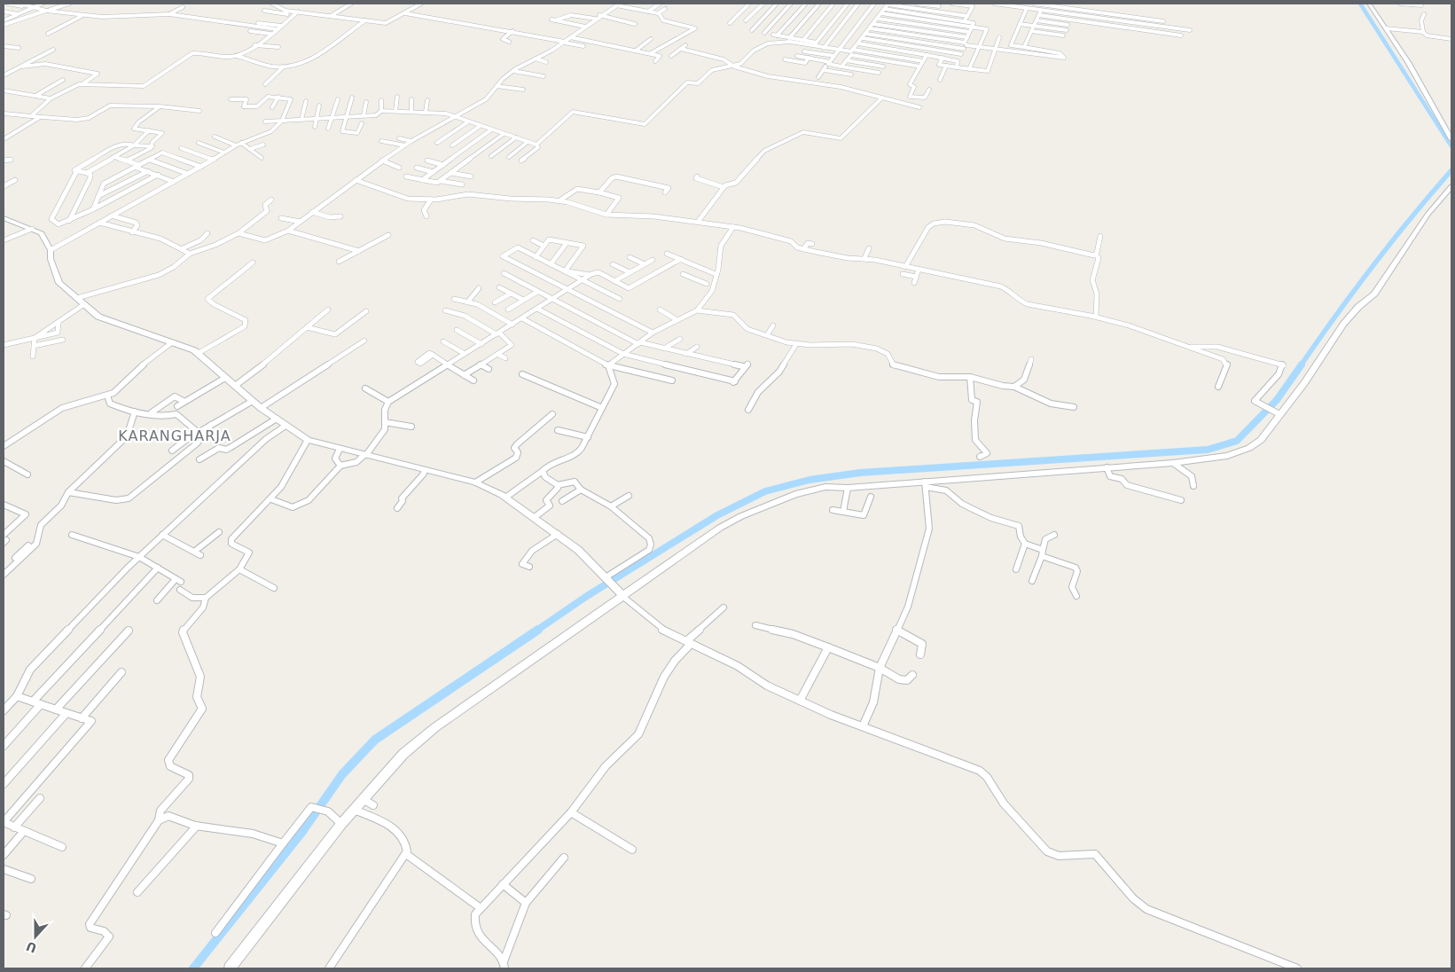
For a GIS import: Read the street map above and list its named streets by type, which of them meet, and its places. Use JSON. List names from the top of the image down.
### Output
{
  "districts": ["KARANGHARJA"],
  "north": "bottom"
}
